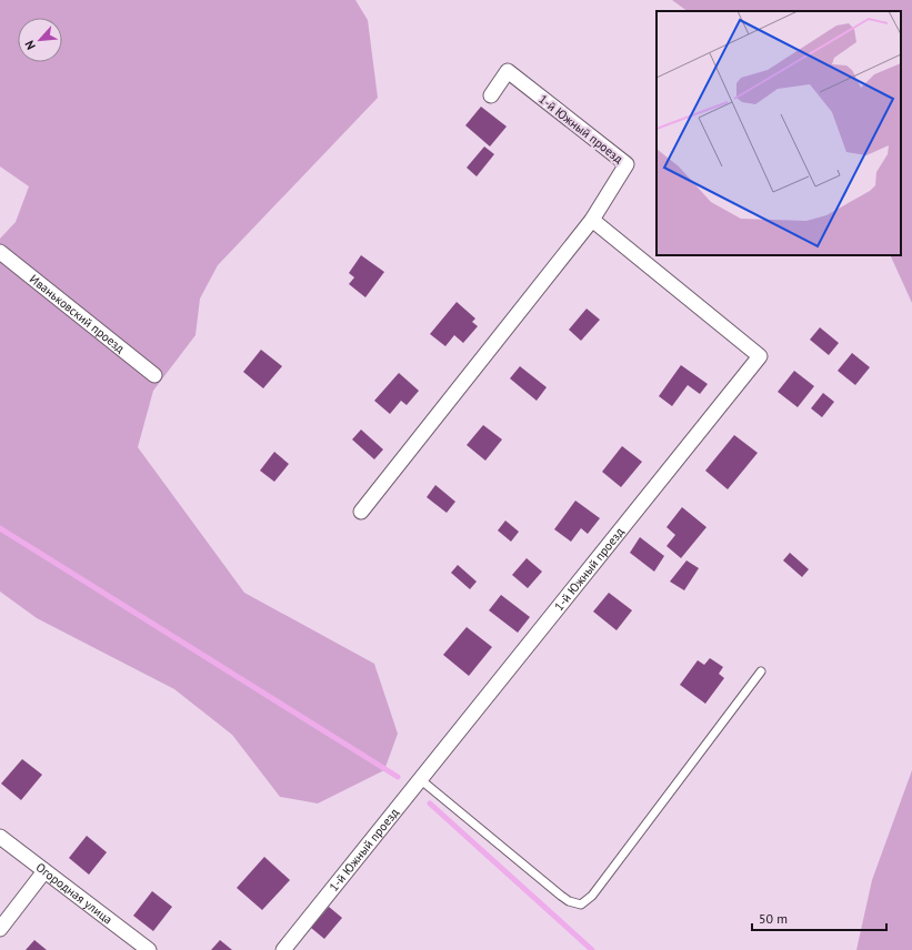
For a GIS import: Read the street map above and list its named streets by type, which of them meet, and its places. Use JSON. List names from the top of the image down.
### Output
{
  "streets": {
    "street": ["1-й Южный проезд", "Иваньковский проезд", "Огородная улица"]
  },
  "scale_bar": "50 m",
  "north": "bottom left"
}
